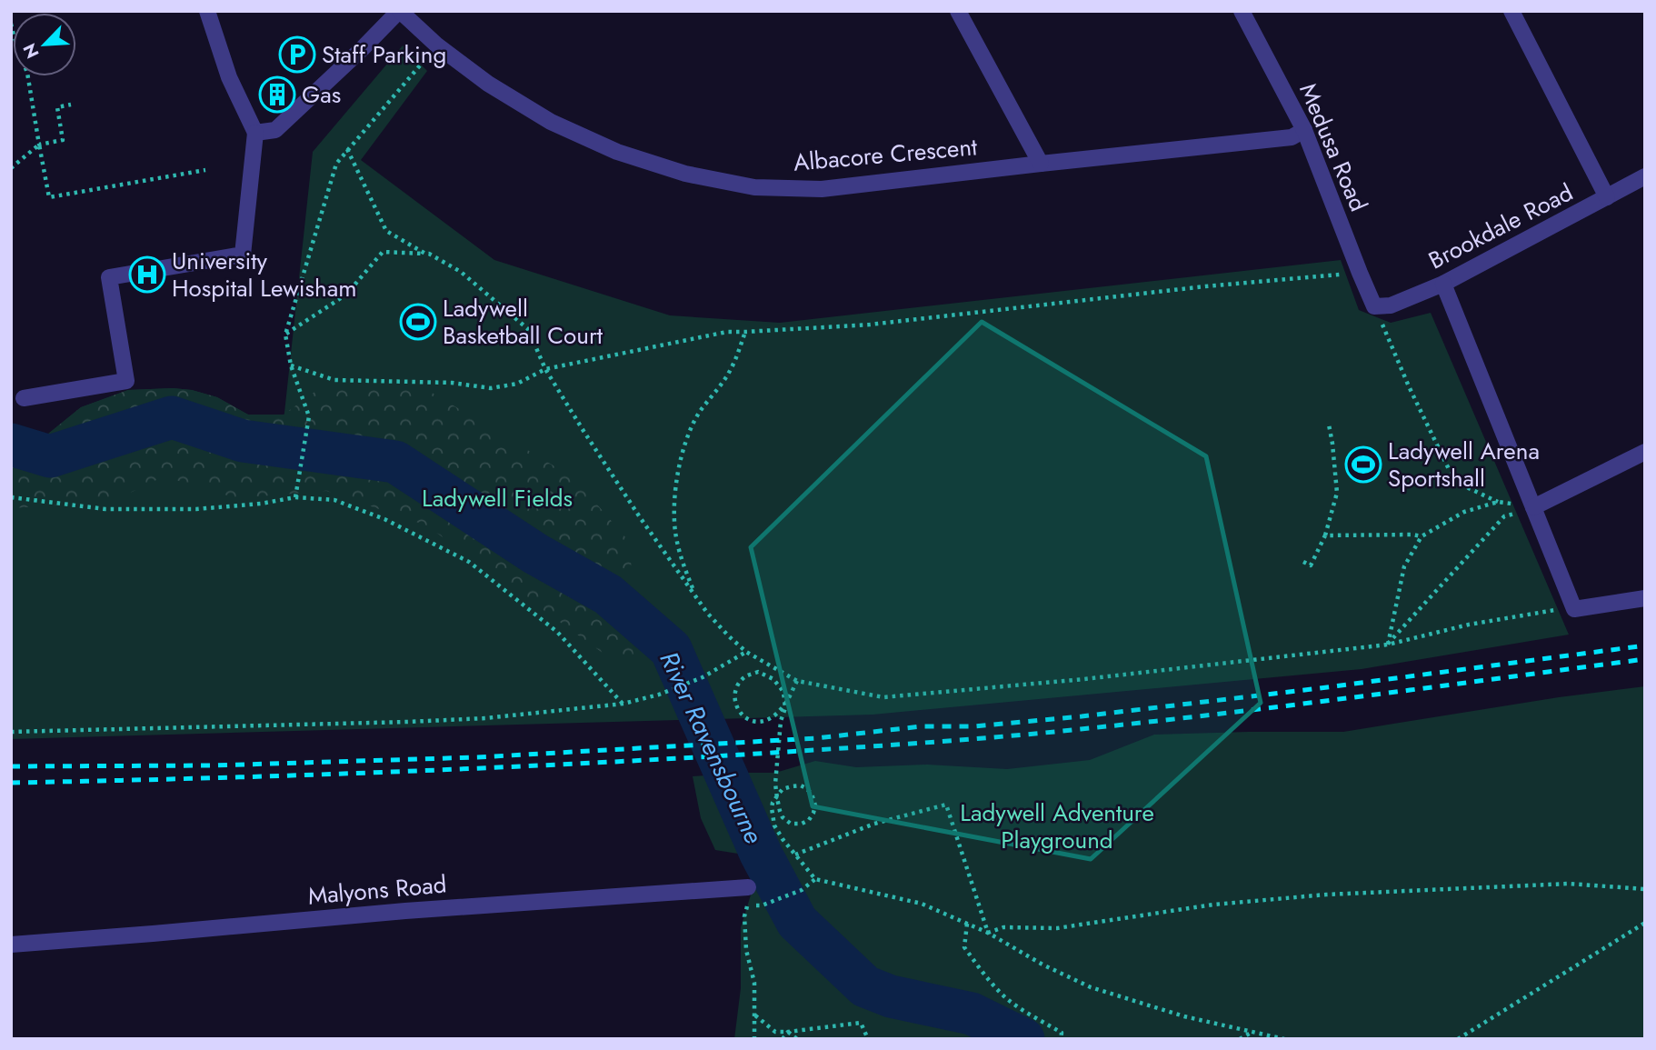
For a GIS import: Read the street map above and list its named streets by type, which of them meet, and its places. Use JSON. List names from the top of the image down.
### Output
{
  "streets": {
    "street": [
      "Medusa Road",
      "Albacore Crescent",
      "Brookdale Road",
      "Malyons Road"
    ]
  },
  "crossings": [
    ["Medusa Road", "Albacore Crescent"],
    ["Medusa Road", "Brookdale Road"]
  ],
  "water": ["River Ravensbourne"],
  "parks": ["Ladywell Fields", "Ladywell Adventure Playground"],
  "places": {
    "parking": ["Staff Parking"],
    "building": ["Gas"],
    "hospital": ["University Hospital Lewisham"],
    "sports": ["Ladywell Basketball Court", "Ladywell Arena Sportshall"]
  },
  "north": "bottom left"
}
